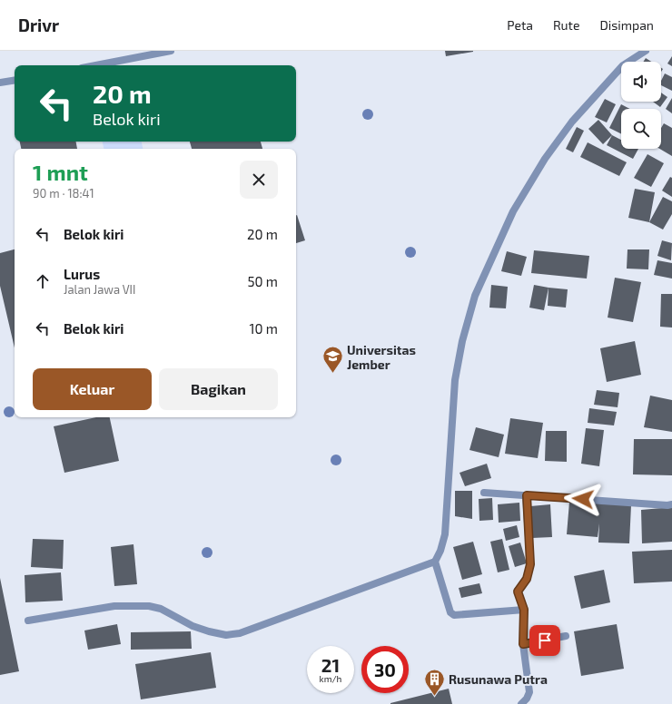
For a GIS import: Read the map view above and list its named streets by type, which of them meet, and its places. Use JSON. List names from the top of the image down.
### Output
{
  "places": {
    "school or university": ["Universitas Jember"],
    "building": ["Rusunawa Putra"]
  },
  "page": {
    "header": "Drivr",
    "nav": ["Peta", "Rute", "Disimpan"],
    "turn": ["20 m", "Belok kiri"],
    "heading": ["1 mnt", "90 m · 18:41"],
    "list": [
      {
        "name": "Belok kiri",
        "value": "20 m"
      },
      {
        "name": "Lurus",
        "note": "Jalan Jawa VII",
        "value": "50 m"
      },
      {
        "name": "Belok kiri",
        "value": "10 m"
      }
    ],
    "buttons": ["Keluar", "Bagikan"],
    "speed": "21 km/h",
    "limit": "30"
  }
}
